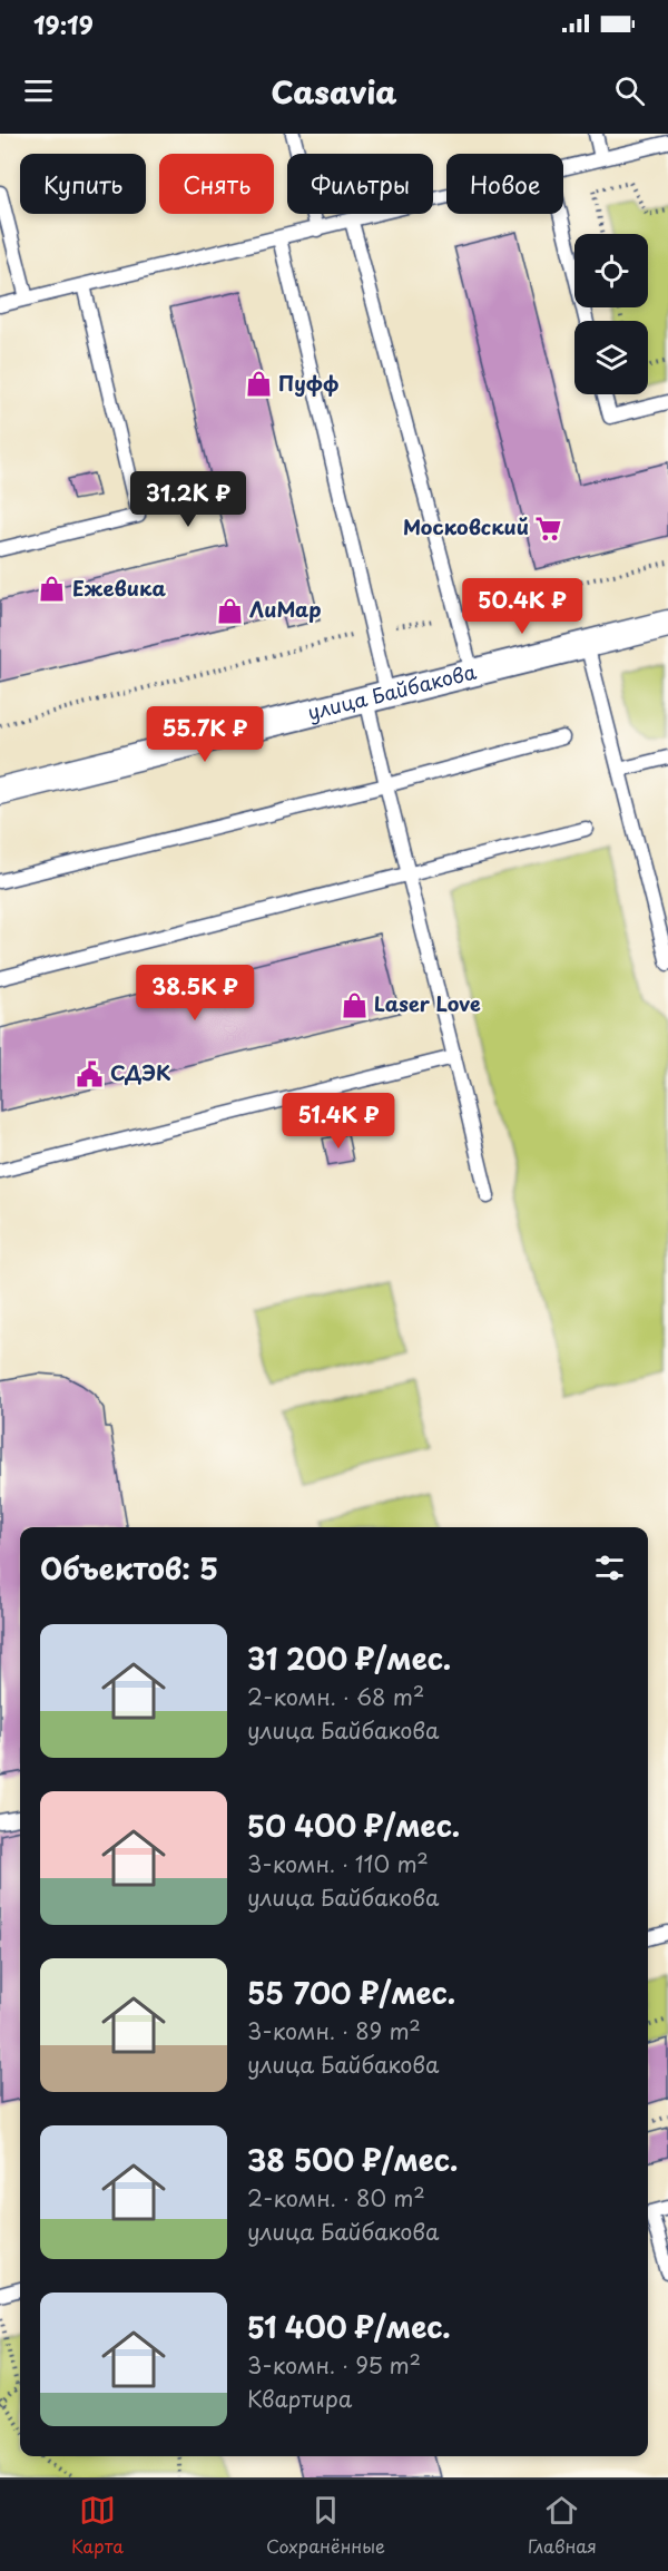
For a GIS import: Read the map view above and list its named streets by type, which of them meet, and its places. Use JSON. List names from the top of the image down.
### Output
{
  "streets": {
    "street": ["улица Байбакова"]
  },
  "places": {
    "shop": [
      "Пуфф",
      "Ежевика",
      "ЛиМар",
      "Laser Love"
    ],
    "supermarket": ["Московский"],
    "public building": ["СДЭК"]
  },
  "page": {
    "status": "19:19",
    "header": "Casavia",
    "chip": [
      "Купить",
      "Снять",
      "Фильтры",
      "Новое"
    ],
    "price": [
      "31.2K ₽",
      "50.4K ₽",
      "55.7K ₽",
      "38.5K ₽",
      "51.4K ₽"
    ],
    "heading": "Объектов: 5",
    "list": [
      {
        "name": "31 200 ₽/мес.",
        "note": "2-комн. · 68 m² · улица Байбакова"
      },
      {
        "name": "50 400 ₽/мес.",
        "note": "3-комн. · 110 m² · улица Байбакова"
      },
      {
        "name": "55 700 ₽/мес.",
        "note": "3-комн. · 89 m² · улица Байбакова"
      },
      {
        "name": "38 500 ₽/мес.",
        "note": "2-комн. · 80 m² · улица Байбакова"
      },
      {
        "name": "51 400 ₽/мес.",
        "note": "3-комн. · 95 m² · Квартира"
      }
    ],
    "tabs": ["Карта", "Сохранённые", "Главная"]
  }
}
